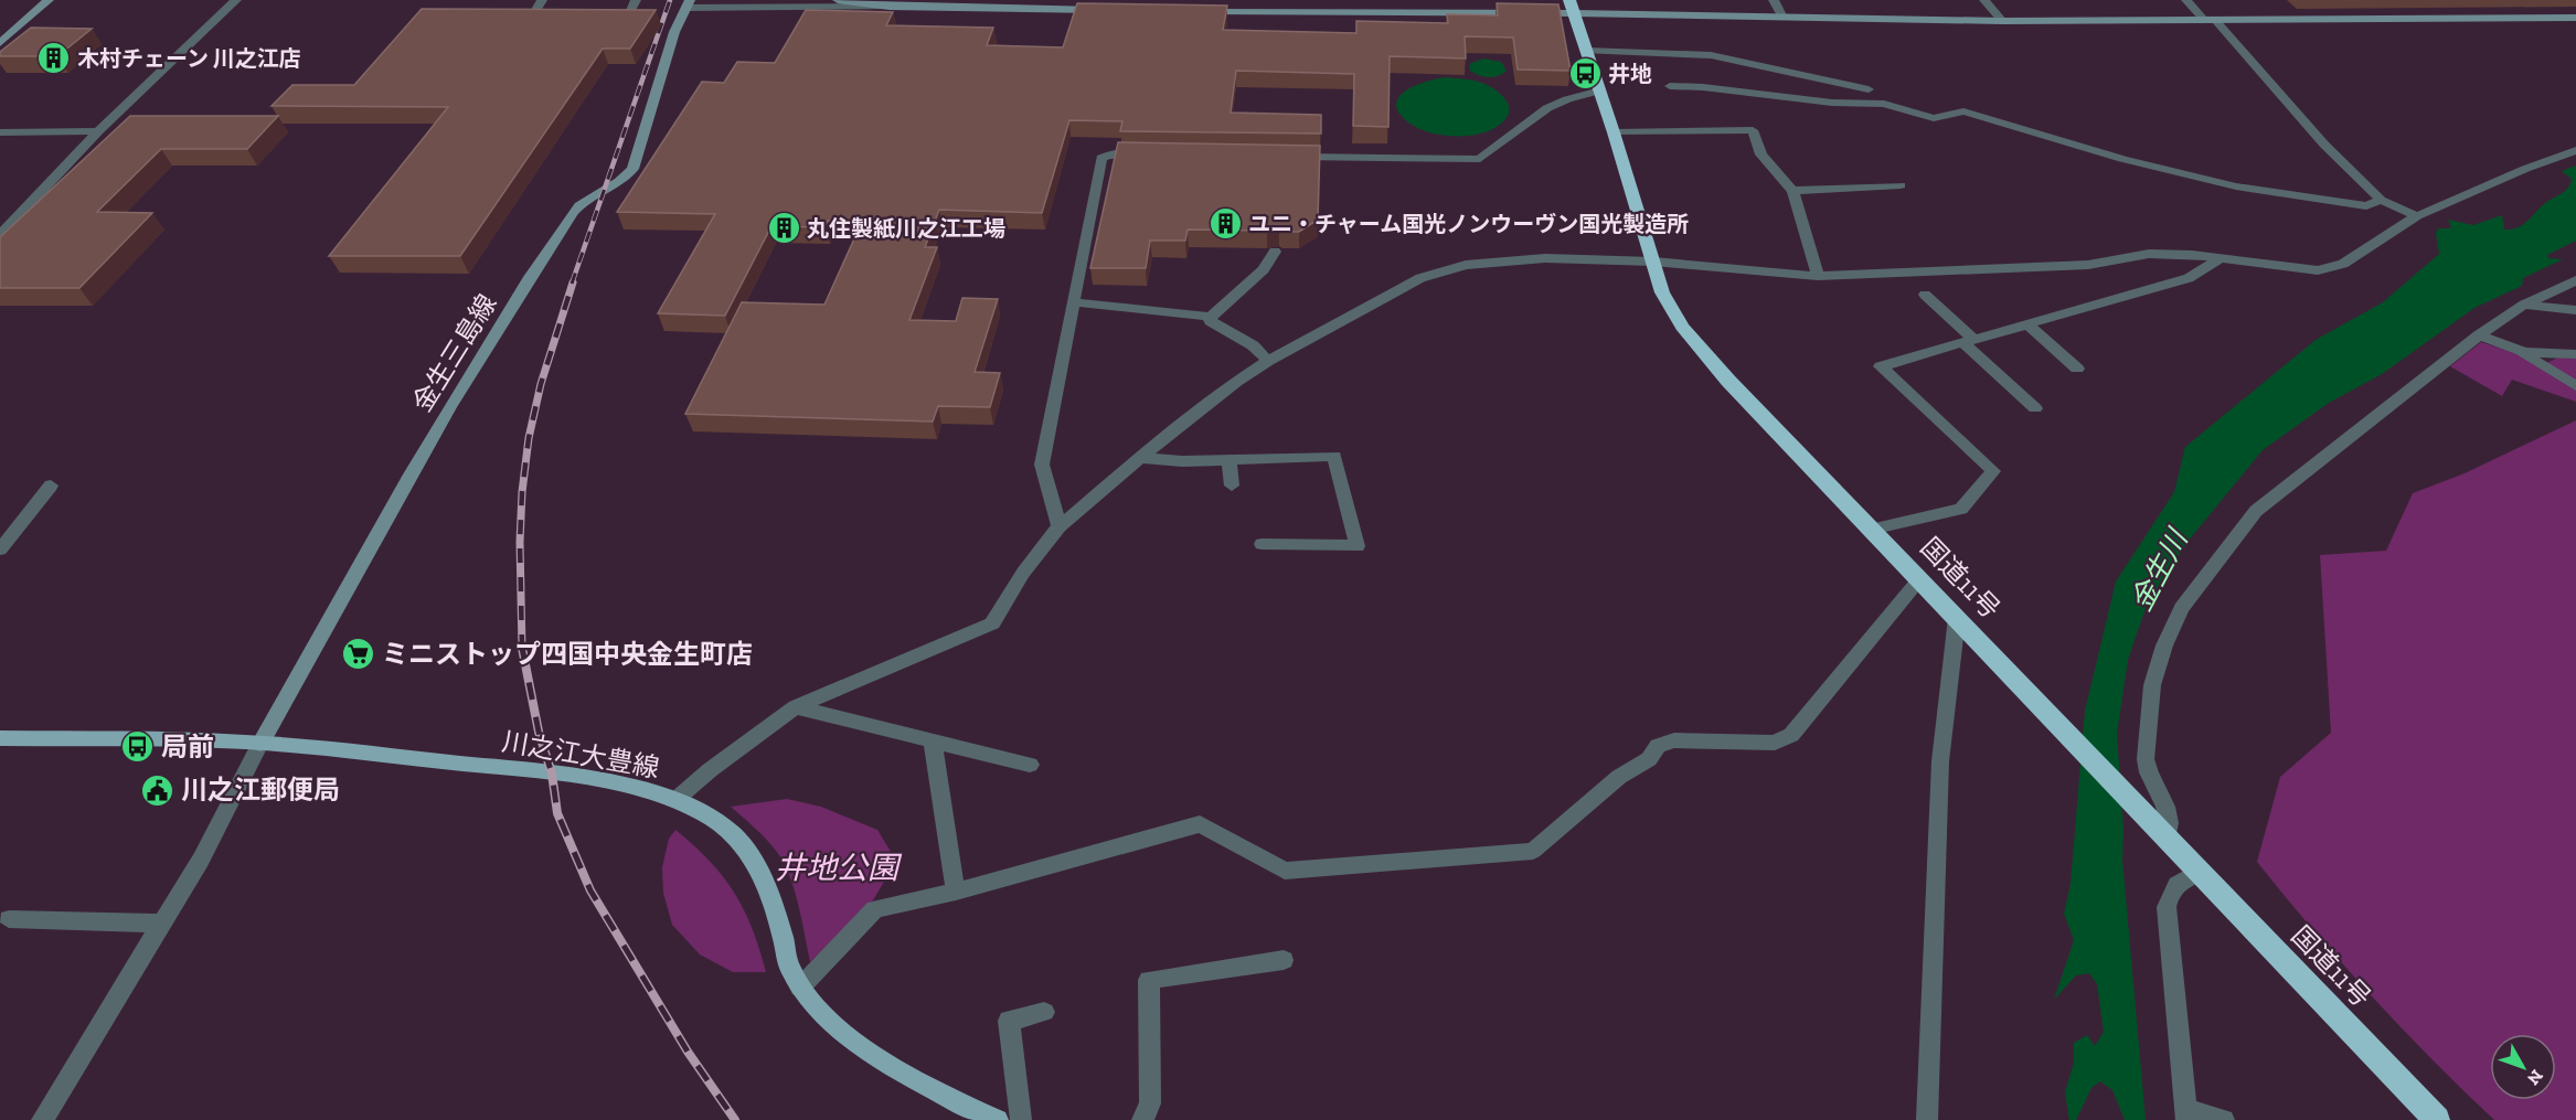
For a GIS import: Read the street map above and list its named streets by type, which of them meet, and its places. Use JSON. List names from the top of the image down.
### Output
{
  "streets": {
    "highway": ["国道11号"],
    "main road": ["川之江大豊線"],
    "street": ["金生三島線"]
  },
  "crossings": [
    ["金生三島線", "川之江大豊線"]
  ],
  "water": ["金生川"],
  "parks": ["井地公園"],
  "places": {
    "building": ["木村チェーン 川之江店", "ユニ・チャーム国光ノンウーヴン国光製造所", "丸住製紙川之江工場"],
    "bus stop": ["井地", "局前"],
    "supermarket": ["ミニストップ四国中央金生町店"],
    "public building": ["川之江郵便局"]
  },
  "north": "bottom right"
}
